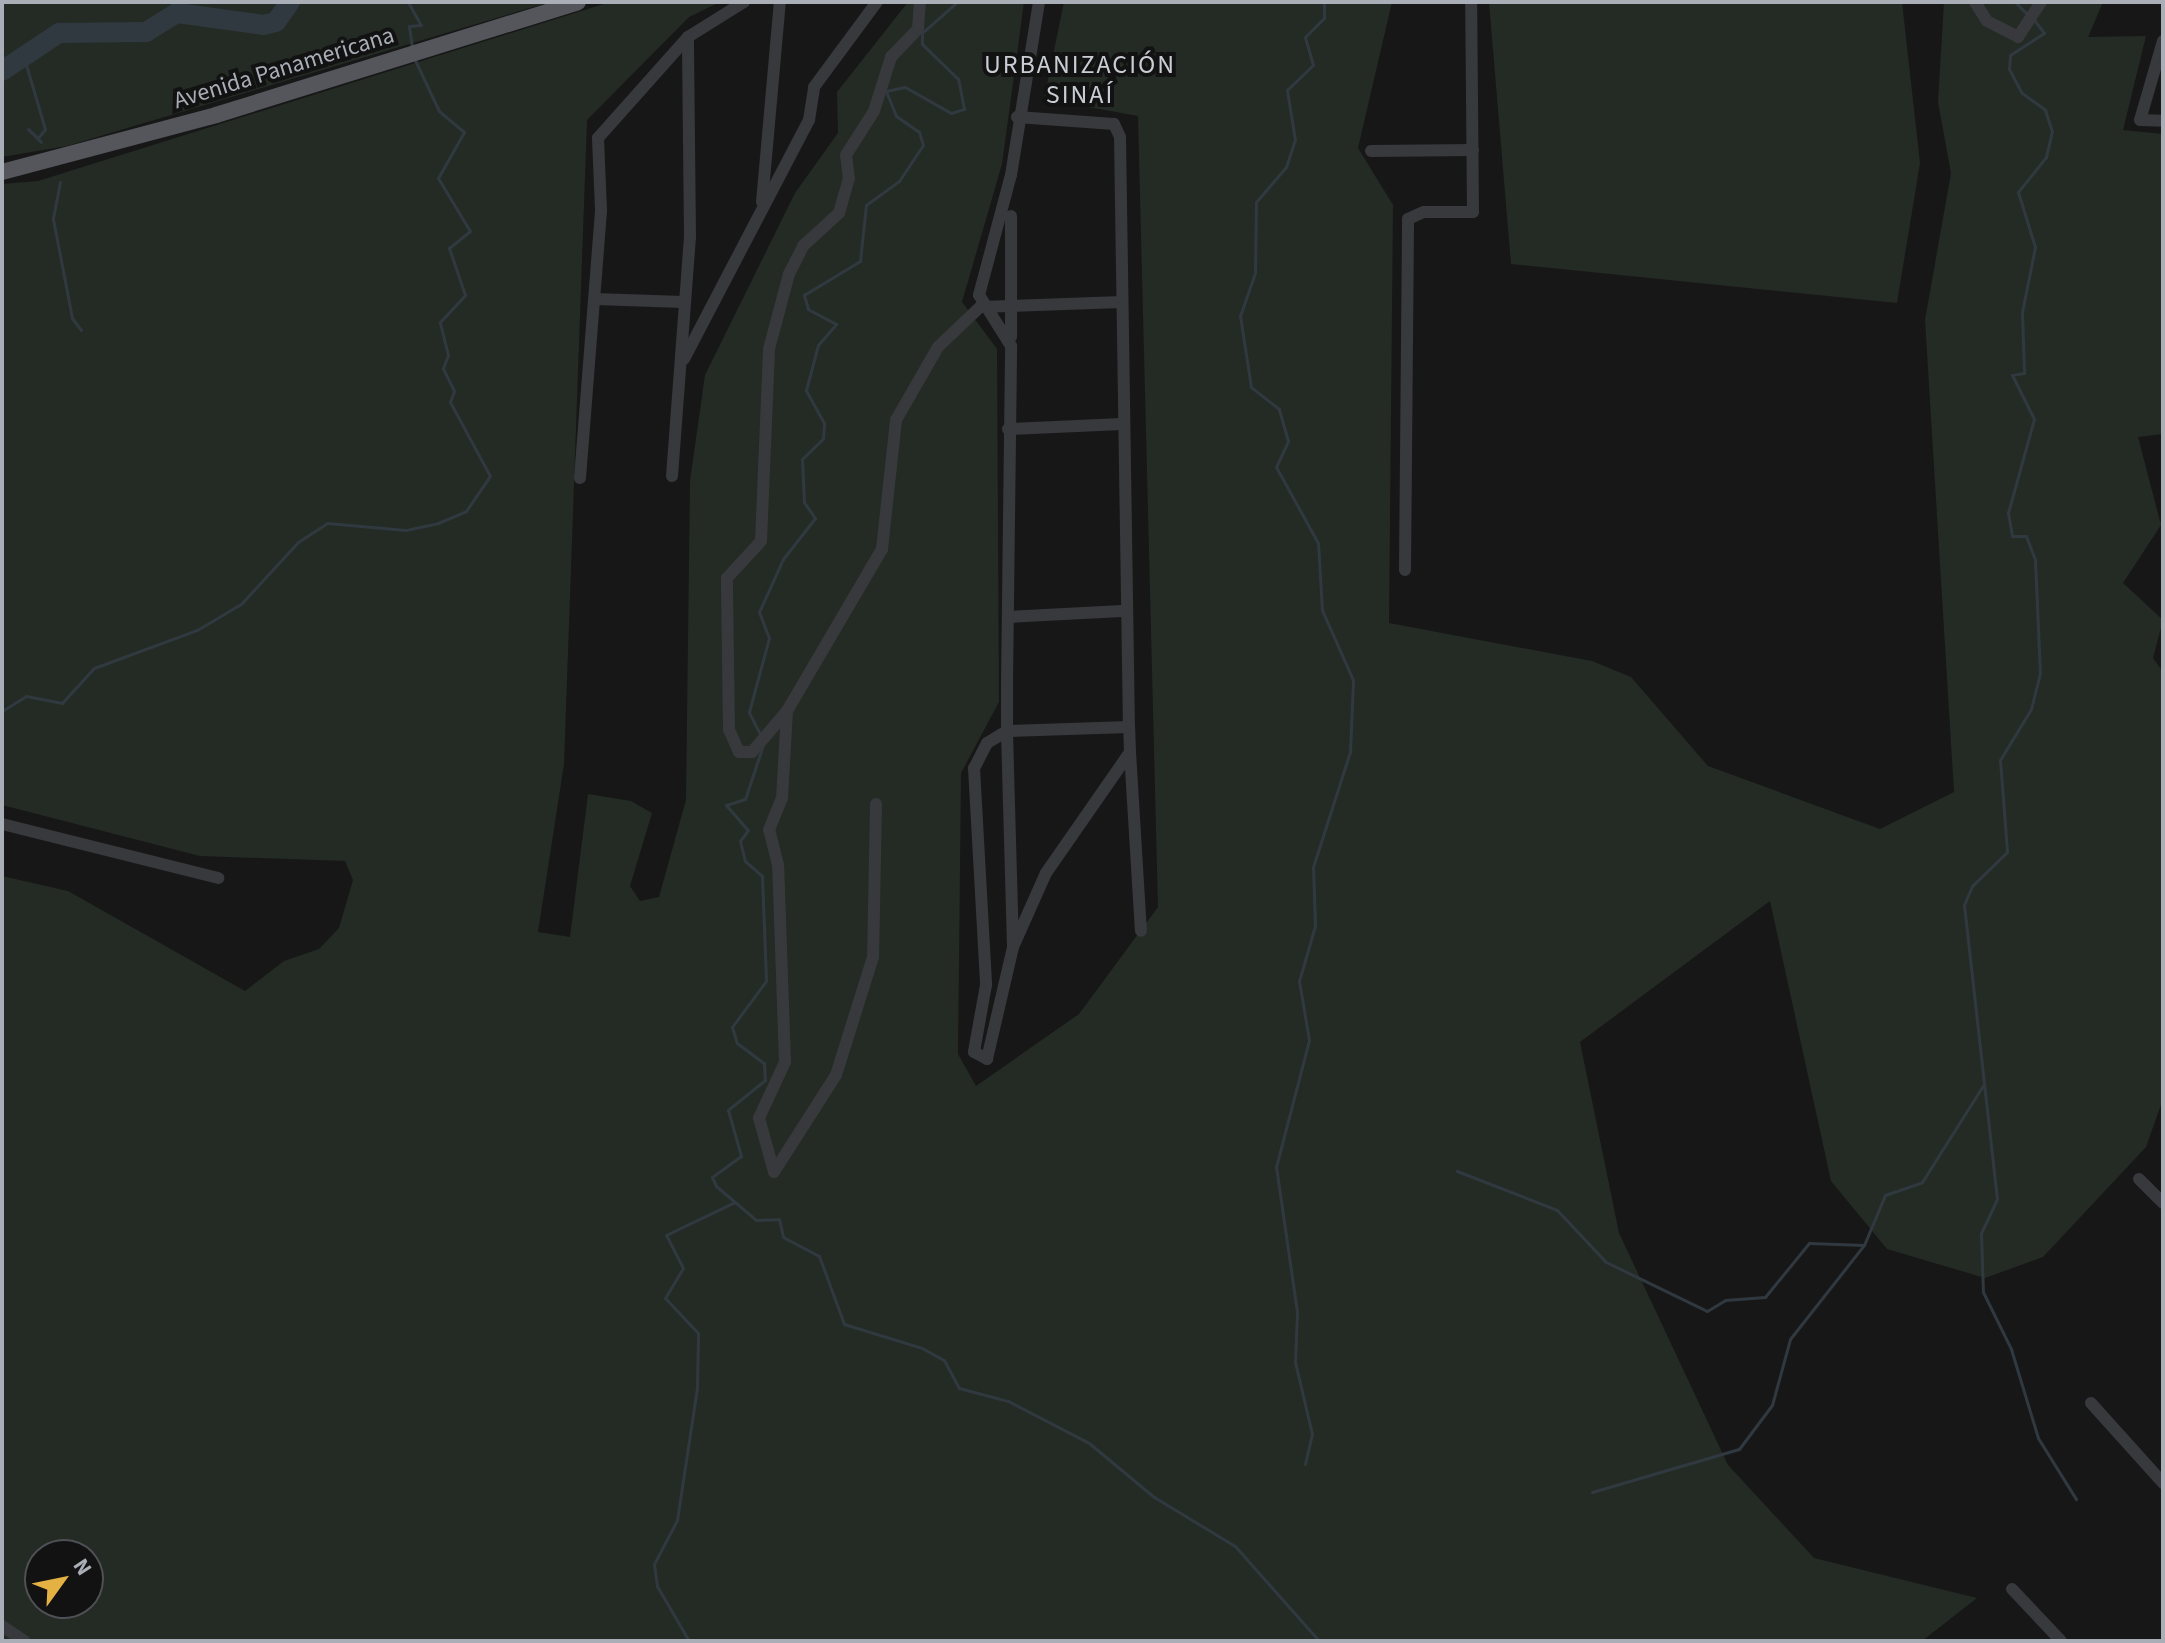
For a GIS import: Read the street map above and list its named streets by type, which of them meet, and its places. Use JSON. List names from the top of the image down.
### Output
{
  "streets": {
    "main road": ["Avenida Panamericana"]
  },
  "districts": ["URBANIZACIÓN SINAÍ"],
  "north": "top right"
}
